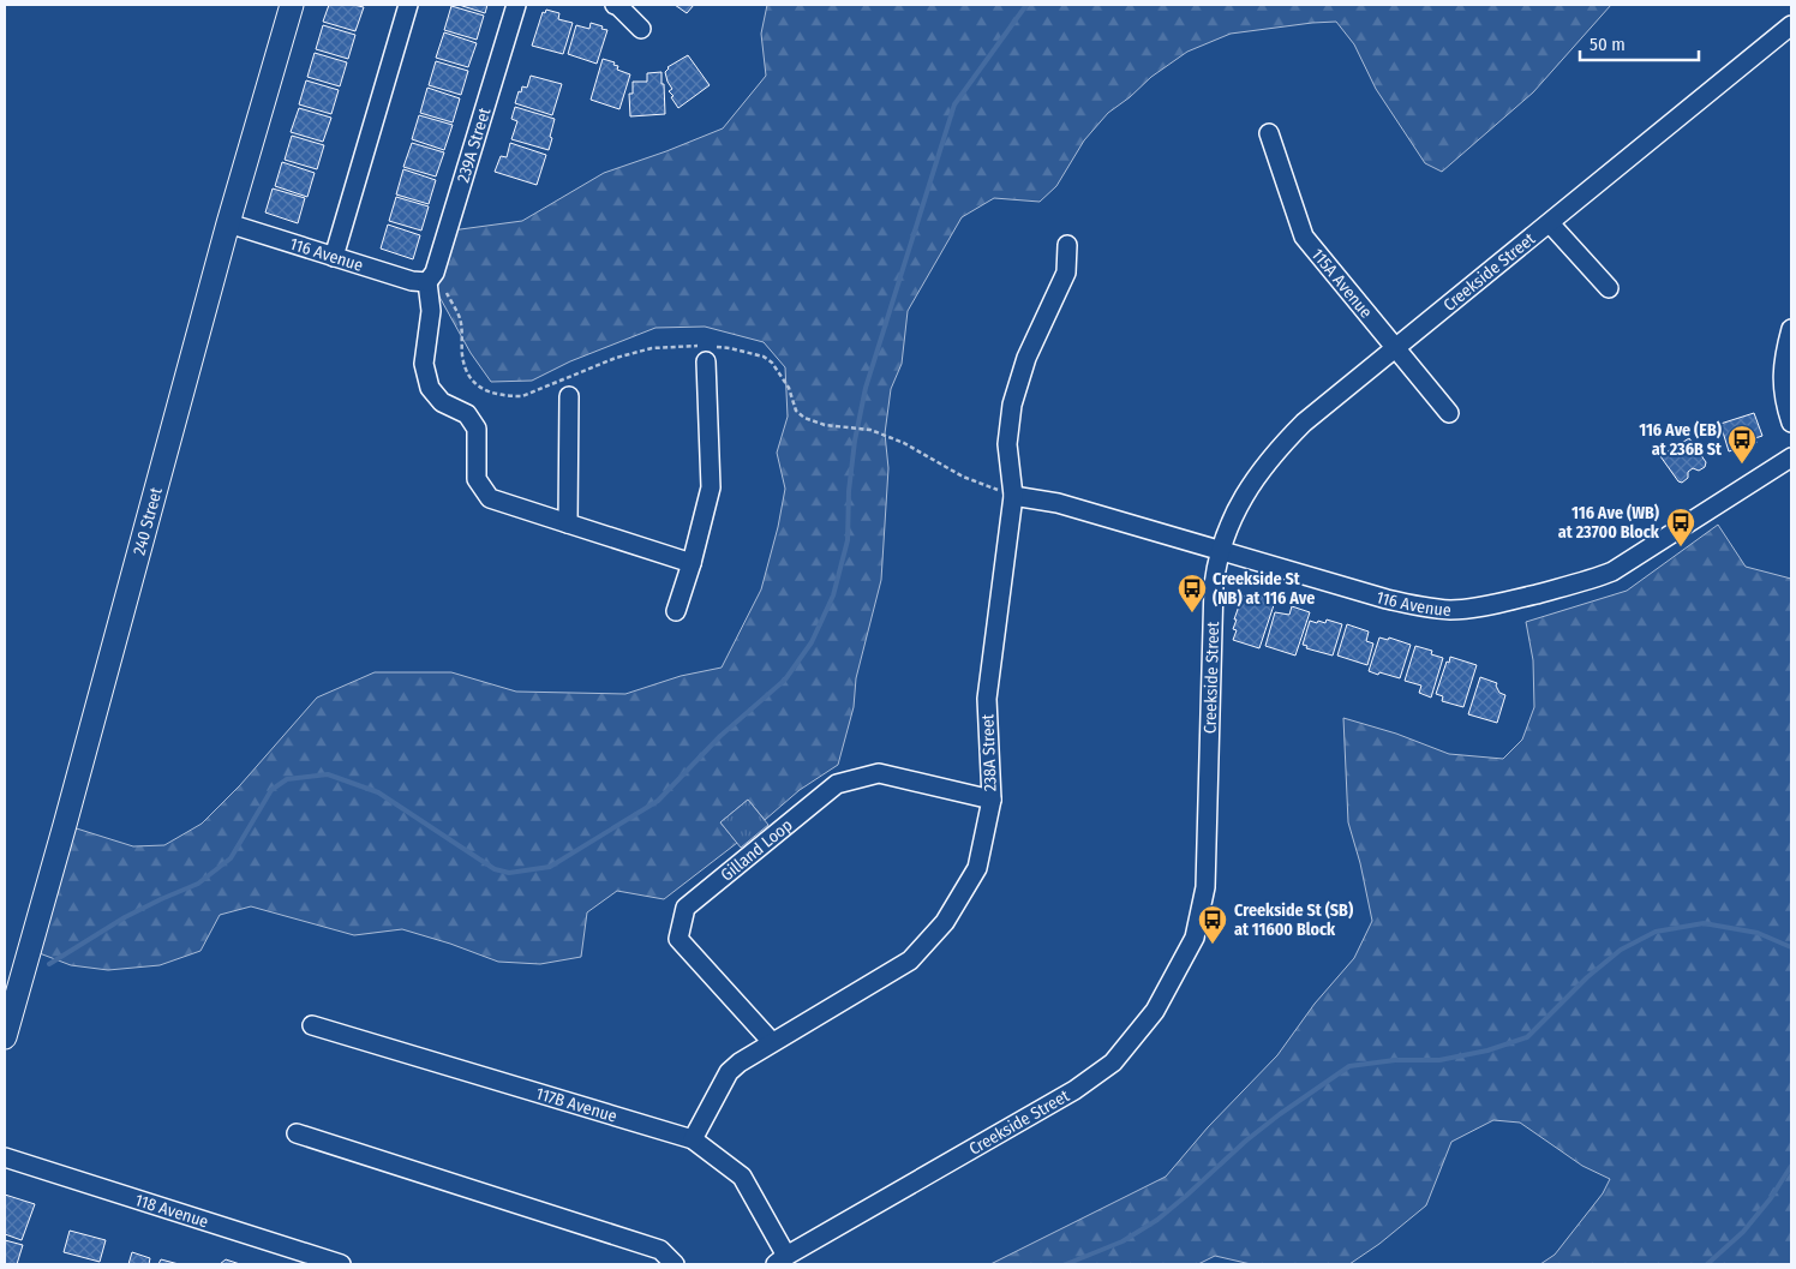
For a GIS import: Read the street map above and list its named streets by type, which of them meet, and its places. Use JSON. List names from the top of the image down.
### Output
{
  "streets": {
    "main road": ["240 Street"],
    "street": [
      "239A Street",
      "116 Avenue",
      "Creekside Street",
      "115A Avenue",
      "238A Street",
      "Gilland Loop",
      "117B Avenue",
      "118 Avenue"
    ]
  },
  "crossings": [
    ["239A Street", "116 Avenue"],
    ["116 Avenue", "Creekside Street"],
    ["116 Avenue", "240 Street"],
    ["116 Avenue", "238A Street"],
    ["Creekside Street", "115A Avenue"],
    ["Creekside Street", "117B Avenue"],
    ["238A Street", "Gilland Loop"],
    ["238A Street", "117B Avenue"]
  ],
  "places": {
    "bus stop": [
      "116 Ave (EB) at 236B St",
      "116 Ave (WB) at 23700 Block",
      "Creekside St (NB) at 116 Ave",
      "Creekside St (SB) at 11600 Block"
    ]
  },
  "scale_bar": "50 m"
}
